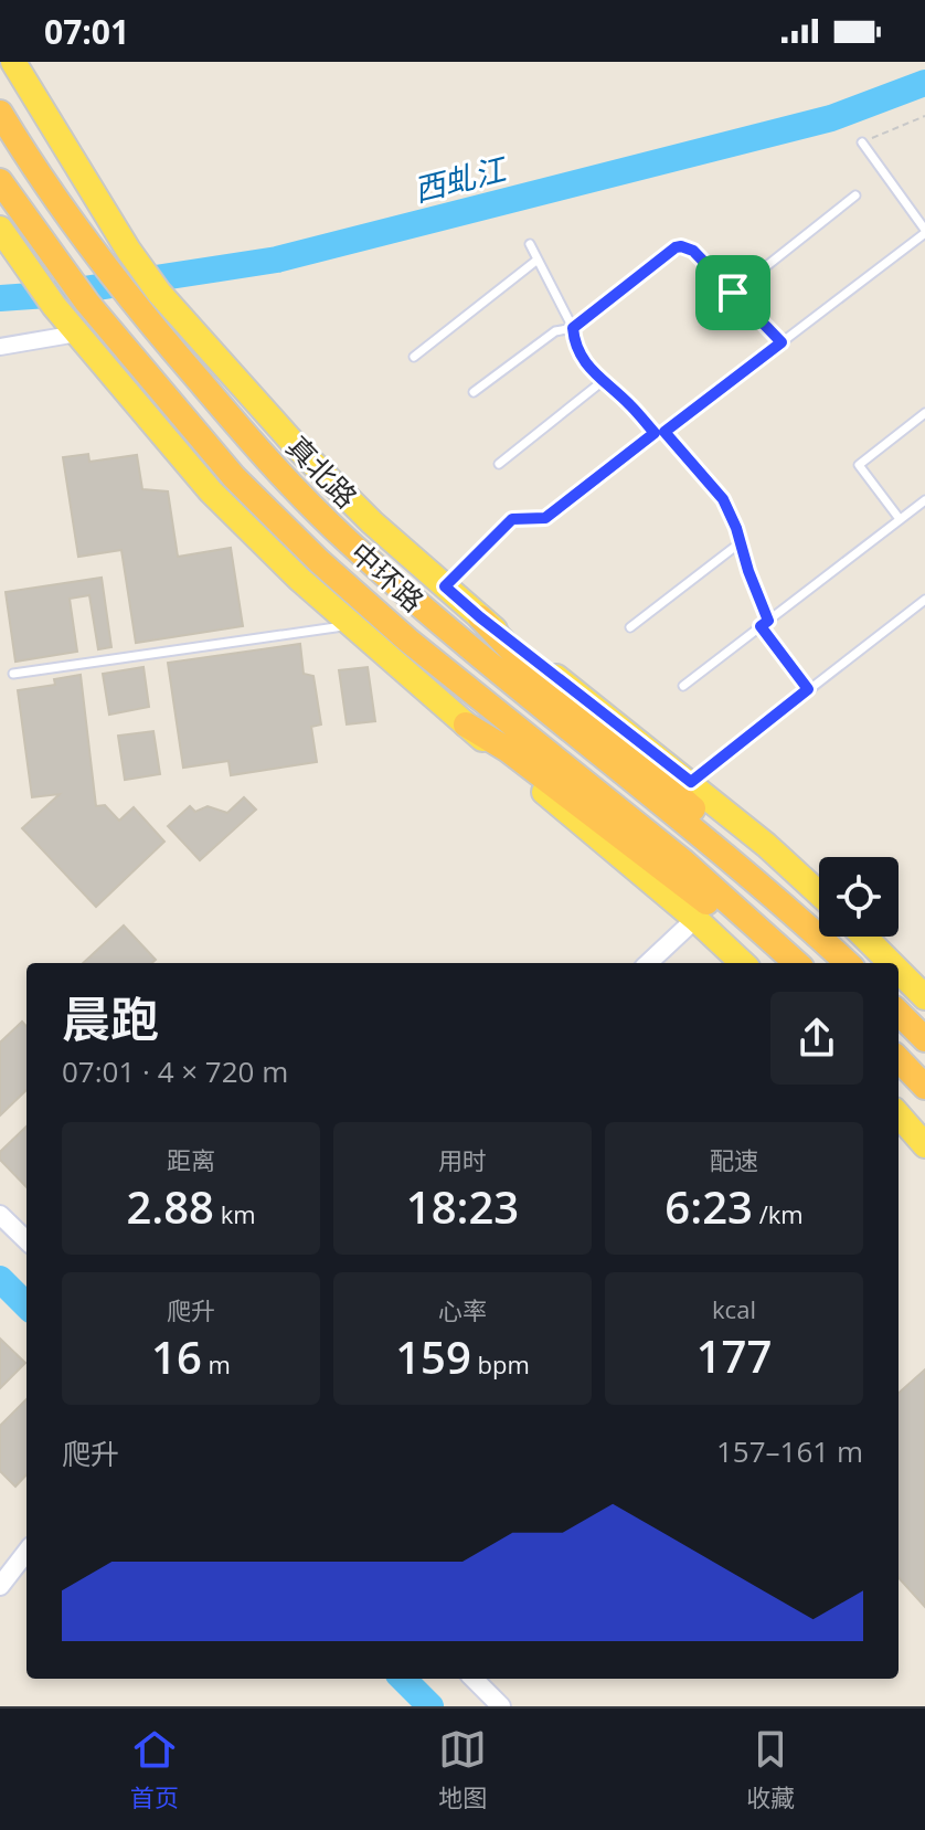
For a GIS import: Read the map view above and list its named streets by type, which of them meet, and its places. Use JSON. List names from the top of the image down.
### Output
{
  "streets": {
    "highway": ["中环路"],
    "main road": ["真北路"]
  },
  "water": ["西虬江"],
  "page": {
    "status": "07:01",
    "heading": ["晨跑", "07:01 · 4 × 720 m"],
    "stats": [
      ["距离", "2.88 km"],
      ["用时", "18:23"],
      ["配速", "6:23 /km"],
      ["爬升", "16 m"],
      ["心率", "159 bpm"],
      ["kcal", "177"]
    ],
    "chart": ["爬升", "157–161 m"],
    "tabs": ["首页", "地图", "收藏"]
  }
}
